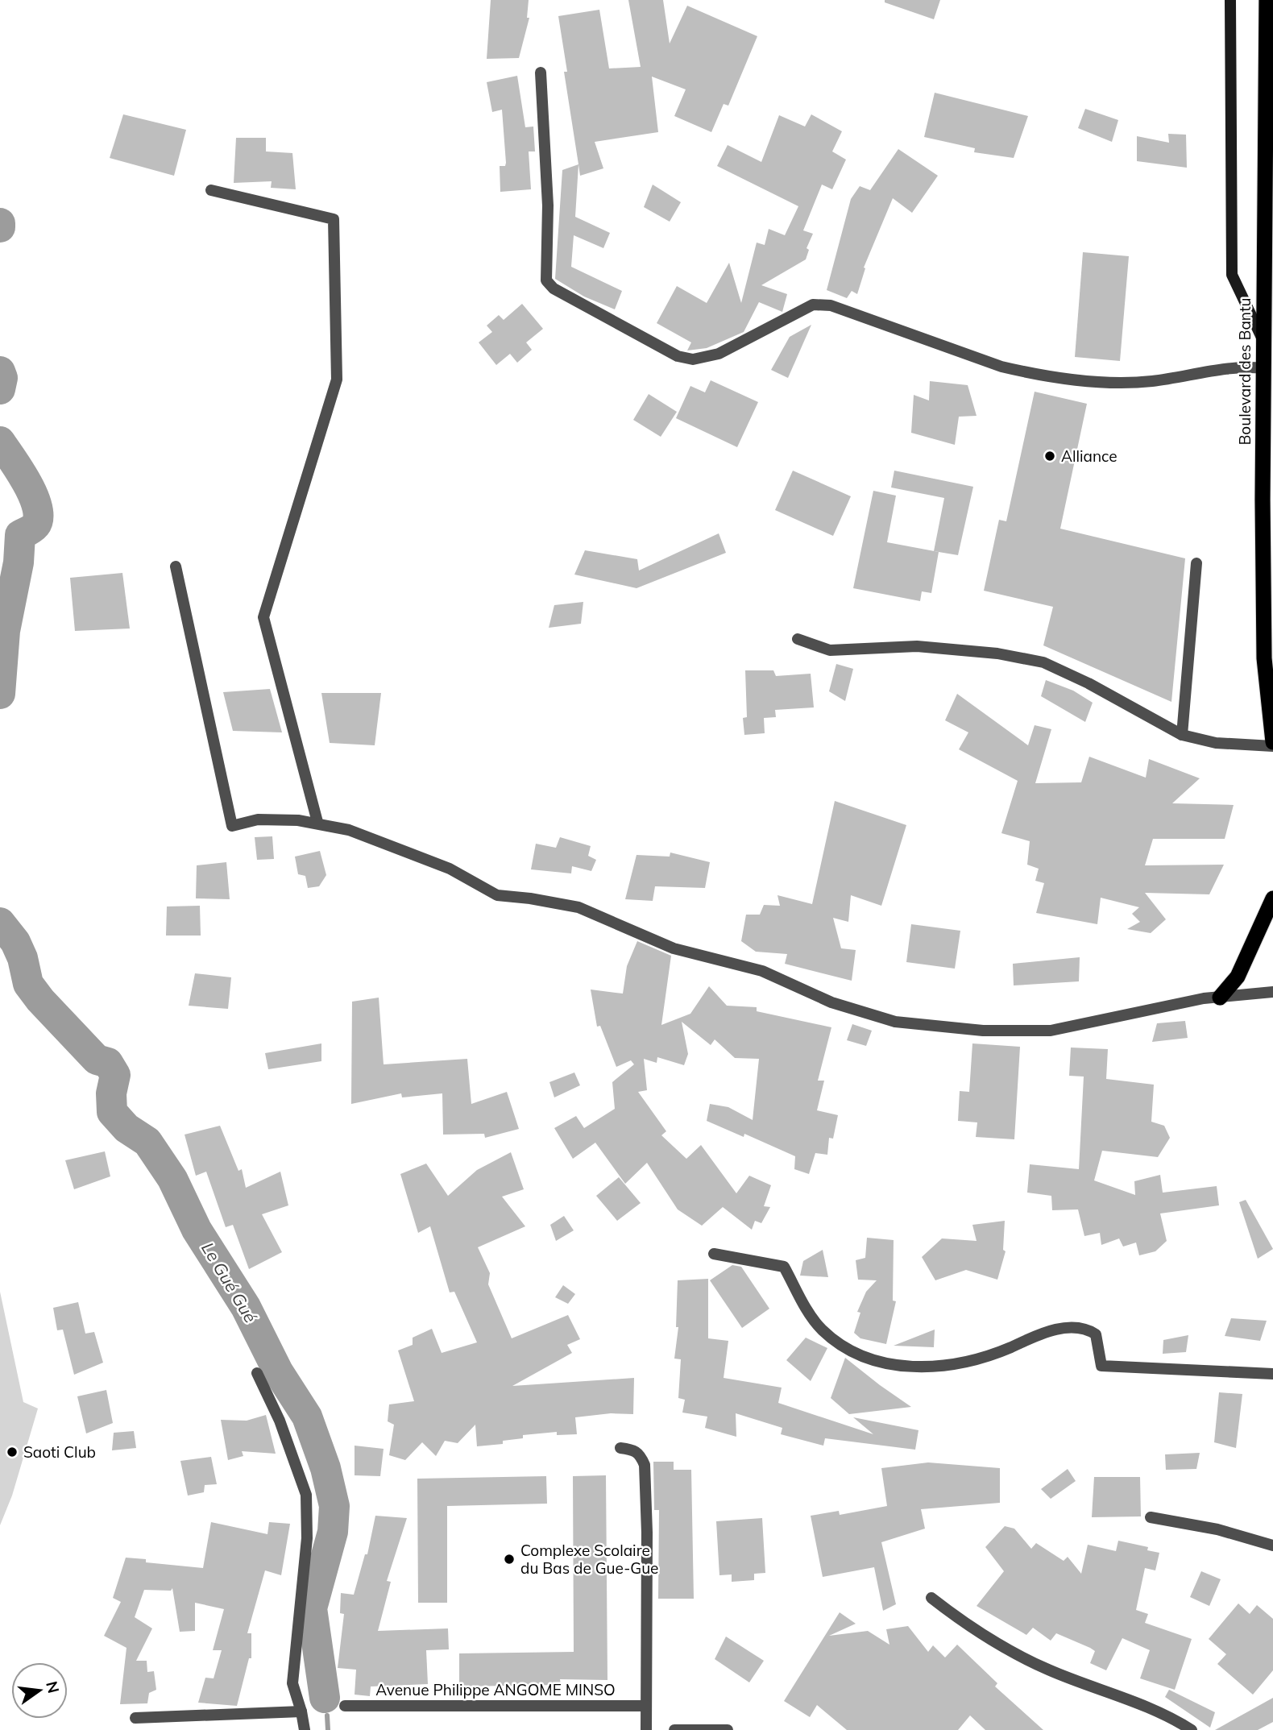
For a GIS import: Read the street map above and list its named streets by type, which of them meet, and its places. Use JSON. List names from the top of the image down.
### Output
{
  "streets": {
    "highway": ["Boulevard des Bantu"],
    "street": ["Avenue Philippe ANGOME MINSO"]
  },
  "water": ["Le Gué Gué"],
  "places": ["Alliance", "Saoti Club", "Complexe Scolaire du Bas de Gue-Gue"],
  "north": "right"
}
